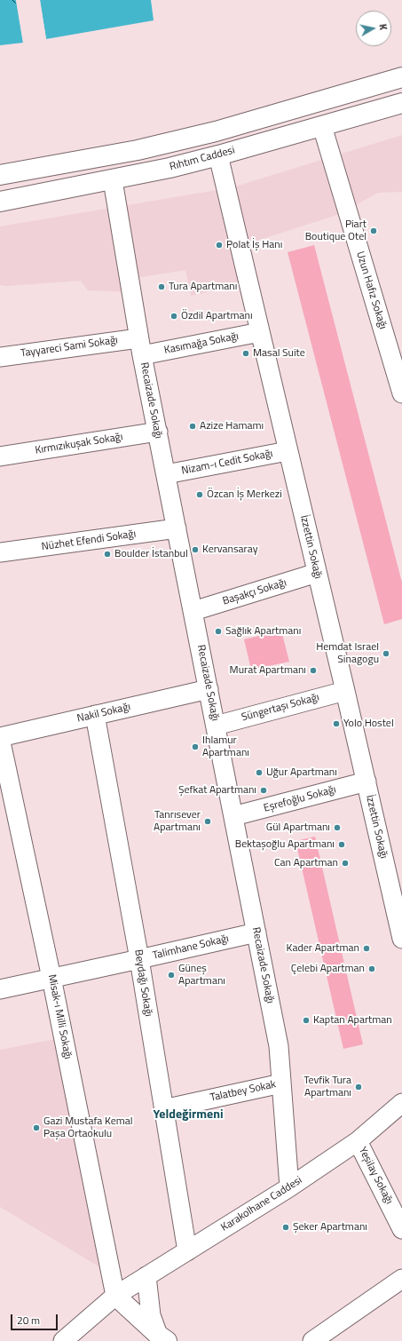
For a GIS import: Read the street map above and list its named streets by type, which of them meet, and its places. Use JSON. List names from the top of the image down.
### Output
{
  "streets": {
    "main road": ["Rıhtım Caddesi"],
    "street": [
      "Uzun Hafız Sokağı",
      "Kasımağa Sokağı",
      "Tayyareci Sami Sokağı",
      "Recaizade Sokağı",
      "Kırmızıkuşak Sokağı",
      "Nizam-ı Cedit Sokağı",
      "Nüzhet Efendi Sokağı",
      "İzzettin Sokağı",
      "Başakçı Sokağı",
      "Süngertaşı Sokağı",
      "Nakil Sokağı",
      "Eşrefoğlu Sokağı",
      "Talimhane Sokağı",
      "Beydağı Sokağı",
      "Misak-ı Milli Sokağı",
      "Talatbey Sokak",
      "Yeşilay Sokağı",
      "Karakolhane Caddesi"
    ]
  },
  "crossings": [
    ["Rıhtım Caddesi", "Uzun Hafız Sokağı"],
    ["Rıhtım Caddesi", "Recaizade Sokağı"],
    ["Rıhtım Caddesi", "İzzettin Sokağı"],
    ["Kasımağa Sokağı", "Tayyareci Sami Sokağı"],
    ["Kasımağa Sokağı", "Recaizade Sokağı"],
    ["Kasımağa Sokağı", "İzzettin Sokağı"],
    ["Tayyareci Sami Sokağı", "Recaizade Sokağı"],
    ["Recaizade Sokağı", "Kırmızıkuşak Sokağı"],
    ["Recaizade Sokağı", "Nizam-ı Cedit Sokağı"],
    ["Recaizade Sokağı", "Nüzhet Efendi Sokağı"],
    ["Recaizade Sokağı", "Başakçı Sokağı"],
    ["Recaizade Sokağı", "Süngertaşı Sokağı"],
    ["Recaizade Sokağı", "Nakil Sokağı"],
    ["Recaizade Sokağı", "Eşrefoğlu Sokağı"],
    ["Recaizade Sokağı", "Talimhane Sokağı"],
    ["Recaizade Sokağı", "Talatbey Sokak"],
    ["Recaizade Sokağı", "Karakolhane Caddesi"],
    ["Nizam-ı Cedit Sokağı", "İzzettin Sokağı"],
    ["İzzettin Sokağı", "Başakçı Sokağı"],
    ["İzzettin Sokağı", "Süngertaşı Sokağı"],
    ["İzzettin Sokağı", "Eşrefoğlu Sokağı"],
    ["Nakil Sokağı", "Beydağı Sokağı"],
    ["Nakil Sokağı", "Misak-ı Milli Sokağı"],
    ["Talimhane Sokağı", "Beydağı Sokağı"],
    ["Talimhane Sokağı", "Misak-ı Milli Sokağı"],
    ["Beydağı Sokağı", "Talatbey Sokak"],
    ["Beydağı Sokağı", "Karakolhane Caddesi"],
    ["Misak-ı Milli Sokağı", "Karakolhane Caddesi"],
    ["Yeşilay Sokağı", "Karakolhane Caddesi"]
  ],
  "districts": ["Yeldeğirmeni"],
  "places": [
    "Piart Boutique Otel",
    "Polat İş Hanı",
    "Tura Apartmanı",
    "Özdil Apartmanı",
    "Masal Suite",
    "Azize Hamamı",
    "Özcan İş Merkezi",
    "Kervansaray",
    "Boulder İstanbul",
    "Sağlık Apartmanı",
    "Hemdat Israel Sinagogu",
    "Murat Apartmanı",
    "Yolo Hostel",
    "Ihlamur Apartmanı",
    "Uğur Apartmanı",
    "Şefkat Apartmanı",
    "Tanrısever Apartmanı",
    "Gül Apartmanı",
    "Bektaşoğlu Apartmanı",
    "Can Apartman",
    "Kader Apartman",
    "Çelebi Apartman",
    "Güneş Apartmanı",
    "Kaptan Apartman",
    "Tevfik Tura Apartmanı",
    "Gazi Mustafa Kemal Paşa Ortaokulu",
    "Şeker Apartmanı"
  ],
  "scale_bar": "20 m",
  "north": "right"
}
